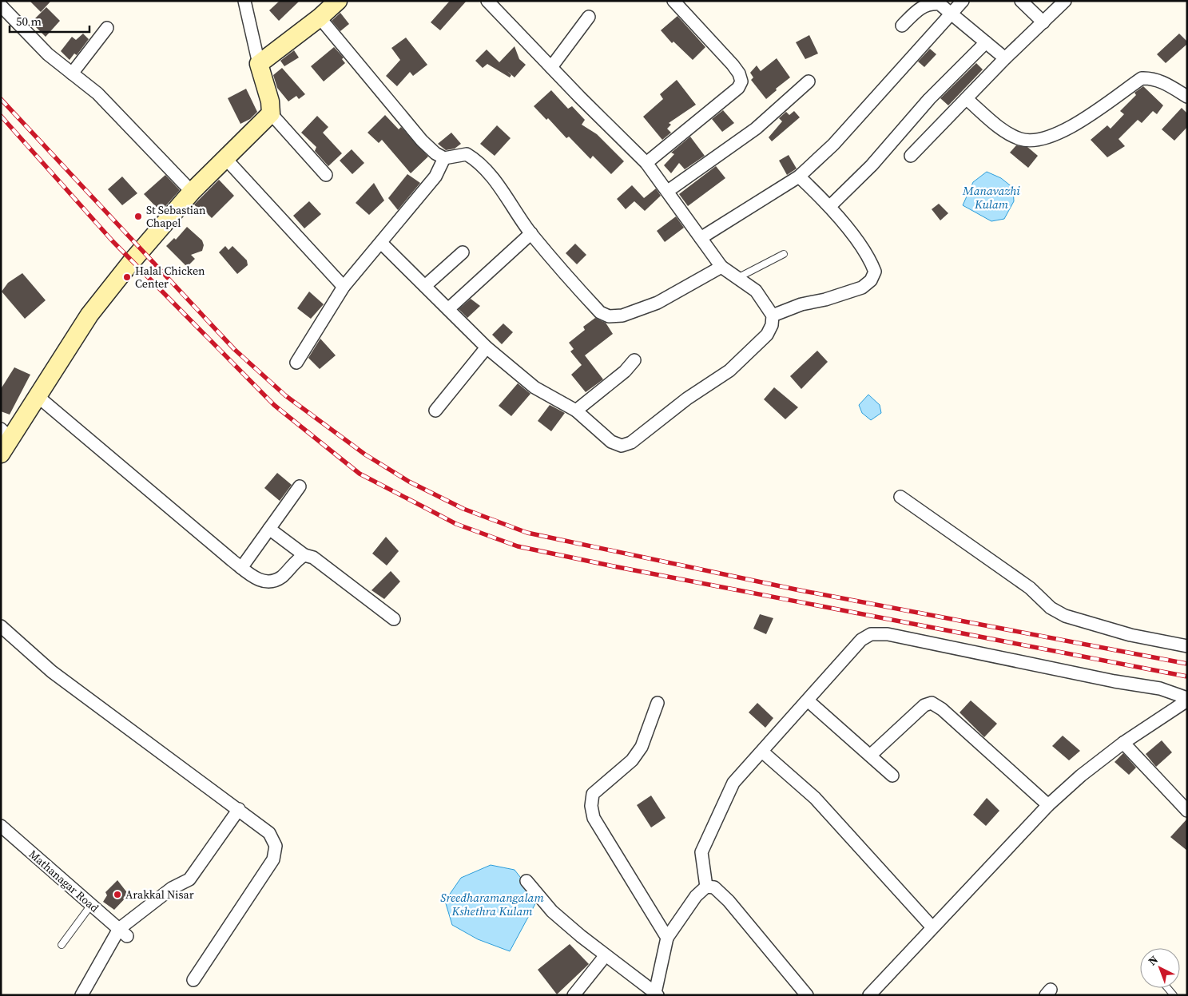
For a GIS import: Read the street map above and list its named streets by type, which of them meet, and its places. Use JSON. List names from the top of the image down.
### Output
{
  "streets": {
    "street": ["Mathanagar Road"]
  },
  "water": ["Manavazhi Kulam", "Sreedharamangalam Kshethra Kulam"],
  "places": ["St Sebastian Chapel", "Halal Chicken Center", "Arakkal Nisar"],
  "scale_bar": "50 m",
  "north": "top left"
}
